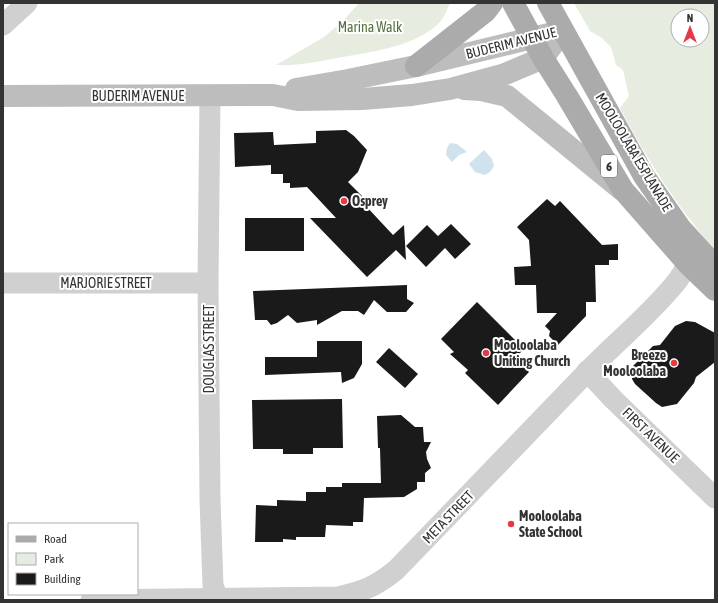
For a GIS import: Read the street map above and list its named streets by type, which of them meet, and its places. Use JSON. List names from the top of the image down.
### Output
{
  "streets": {
    "main road": ["BUDERIM AVENUE", "MOOLOOLABA ESPLANADE", "6"],
    "street": [
      "MARJORIE STREET",
      "DOUGLAS STREET",
      "FIRST AVENUE",
      "META STREET"
    ]
  },
  "crossings": [
    ["BUDERIM AVENUE", "MOOLOOLABA ESPLANADE"],
    ["BUDERIM AVENUE", "6"],
    ["BUDERIM AVENUE", "DOUGLAS STREET"],
    ["MOOLOOLABA ESPLANADE", "6"],
    ["MOOLOOLABA ESPLANADE", "META STREET"],
    ["MARJORIE STREET", "DOUGLAS STREET"],
    ["DOUGLAS STREET", "META STREET"],
    ["FIRST AVENUE", "META STREET"]
  ],
  "parks": ["Marina Walk"],
  "places": [
    "Osprey",
    "Mooloolaba Uniting Church",
    "Breeze Mooloolaba",
    "Mooloolaba State School"
  ],
  "legend": ["Road", "Park", "Building"],
  "north": "top"
}
